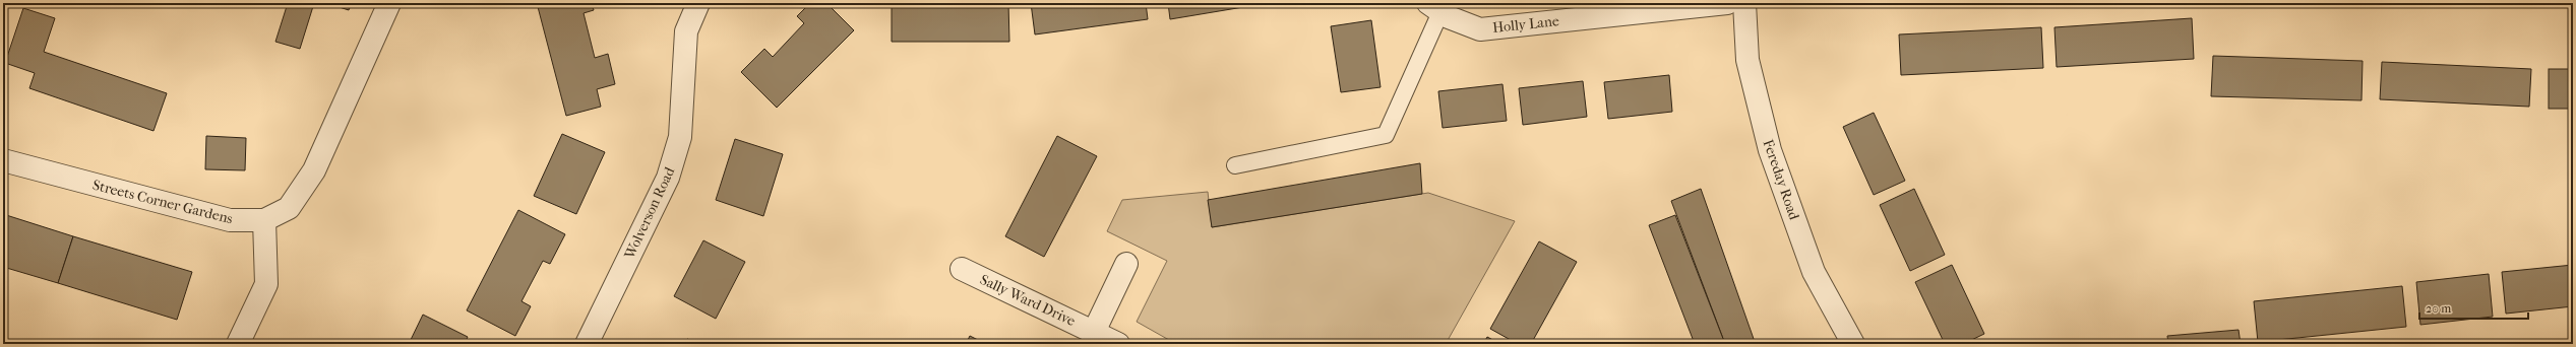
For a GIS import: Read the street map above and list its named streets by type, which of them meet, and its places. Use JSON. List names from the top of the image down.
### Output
{
  "streets": {
    "street": [
      "Holly Lane",
      "Fereday Road",
      "Streets Corner Gardens",
      "Wolverson Road",
      "Sally Ward Drive"
    ]
  },
  "scale_bar": "20 m"
}
